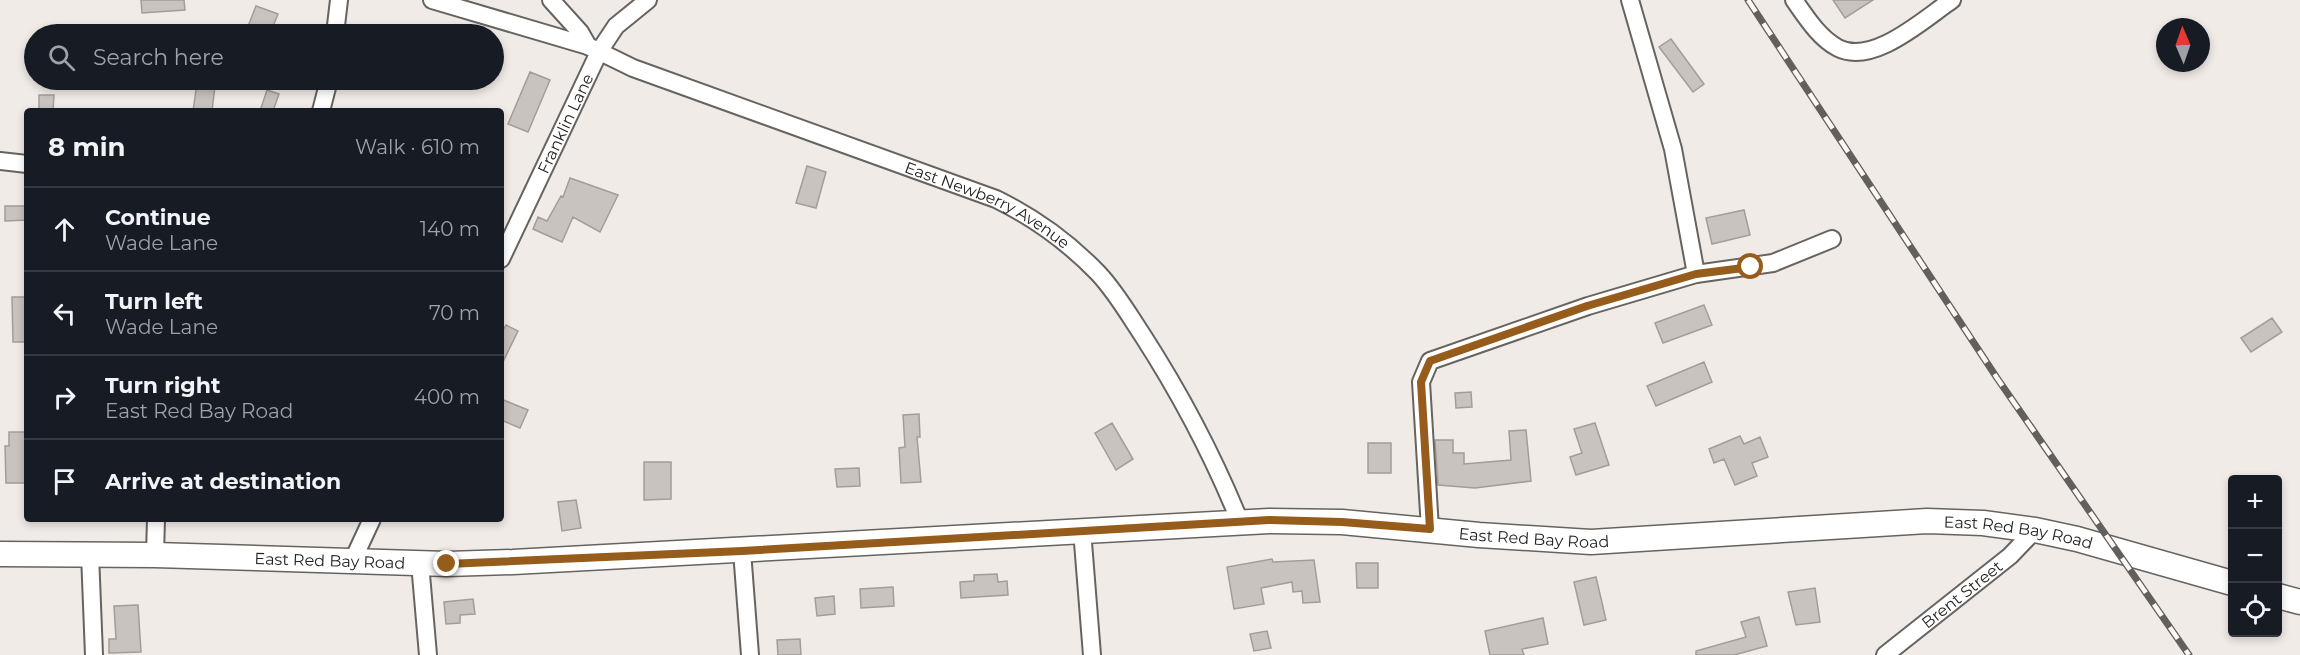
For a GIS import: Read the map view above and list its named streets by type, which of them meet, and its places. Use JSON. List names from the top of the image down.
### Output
{
  "streets": {
    "street": [
      "Franklin Lane",
      "East Newberry Avenue",
      "East Red Bay Road",
      "Brent Street"
    ]
  },
  "crossings": [
    ["Franklin Lane", "East Newberry Avenue"],
    ["East Newberry Avenue", "East Red Bay Road"],
    ["East Red Bay Road", "Brent Street"]
  ],
  "north": "top",
  "page": {
    "search": "Search here",
    "heading": ["8 min", "Walk · 610 m"],
    "list": [
      ["Continue", "Wade Lane", "140 m"],
      ["Turn left", "Wade Lane", "70 m"],
      ["Turn right", "East Red Bay Road", "400 m"],
      "Arrive at destination"
    ],
    "map_buttons": ["+", "−"]
  }
}
